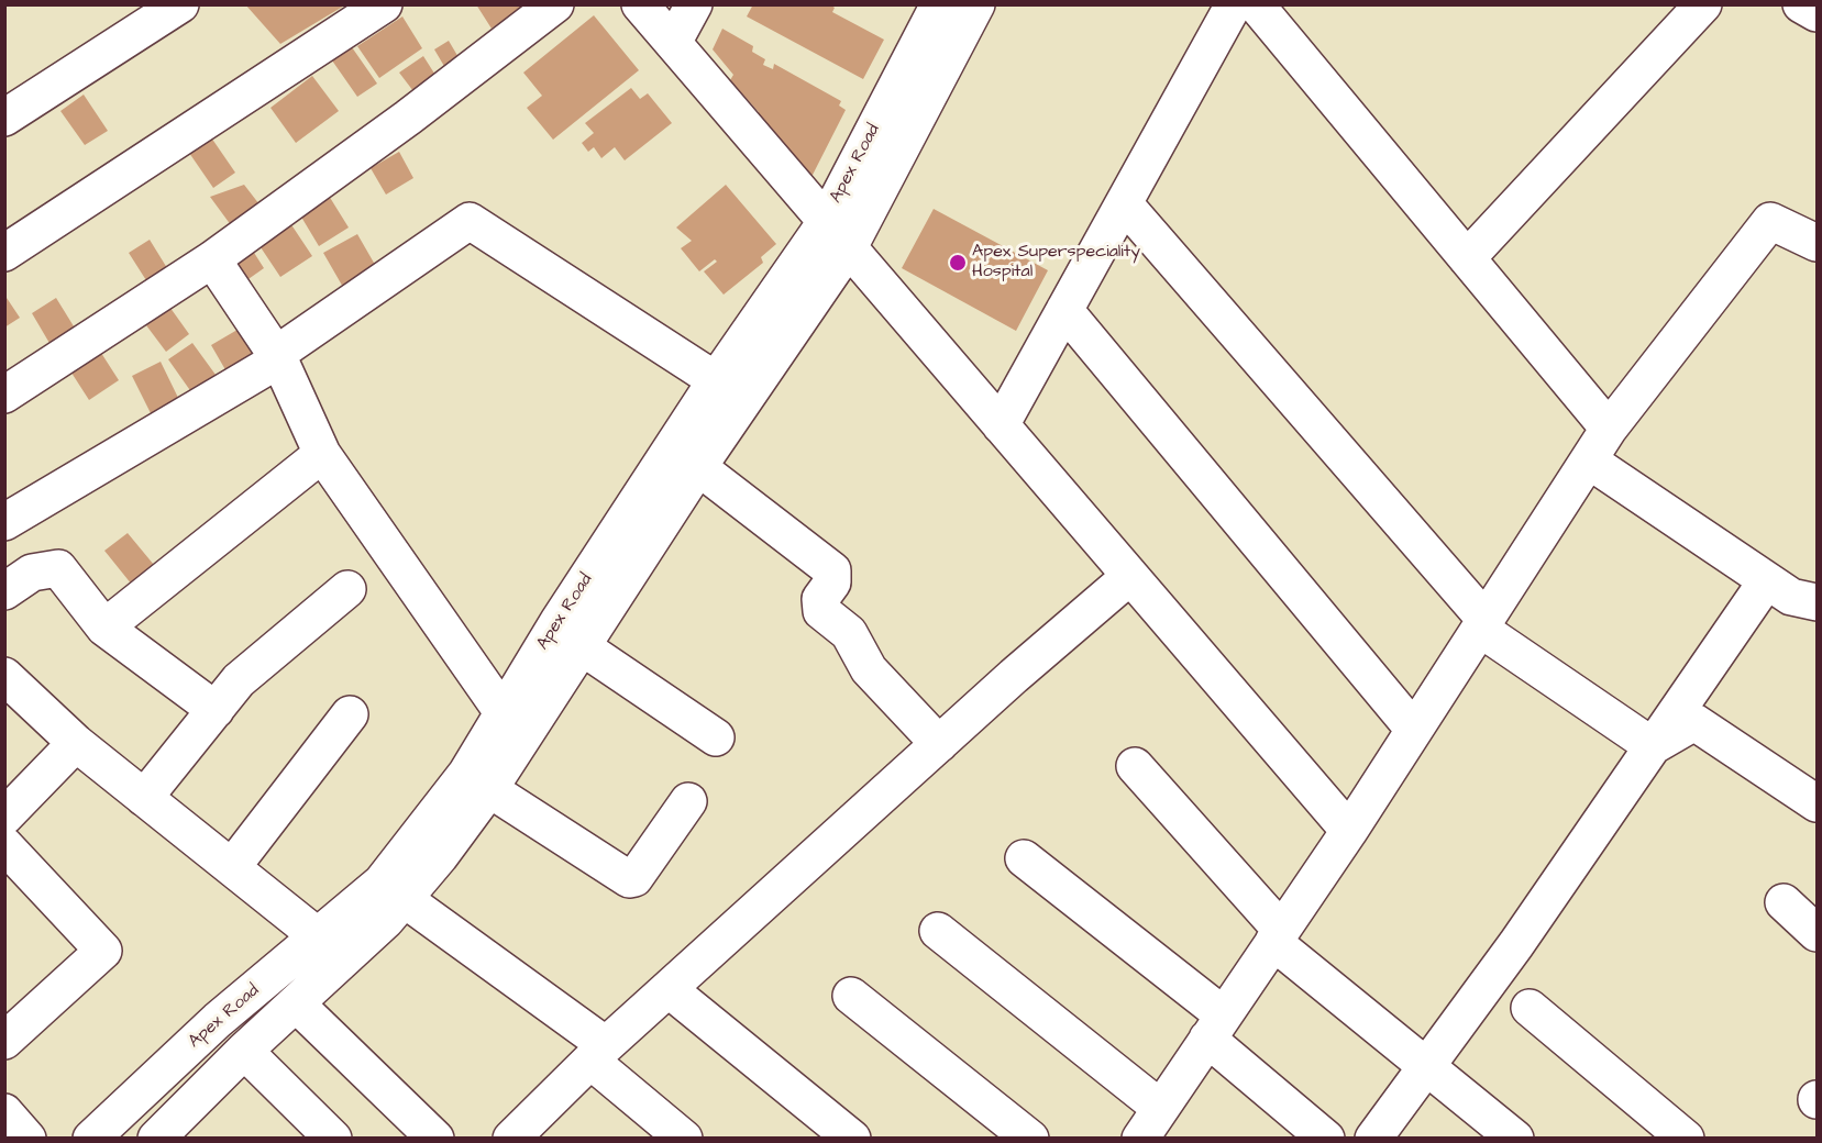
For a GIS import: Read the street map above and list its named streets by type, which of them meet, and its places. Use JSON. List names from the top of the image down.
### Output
{
  "streets": {
    "street": ["Apex Road"]
  },
  "places": ["Apex Superspeciality Hospital"]
}
